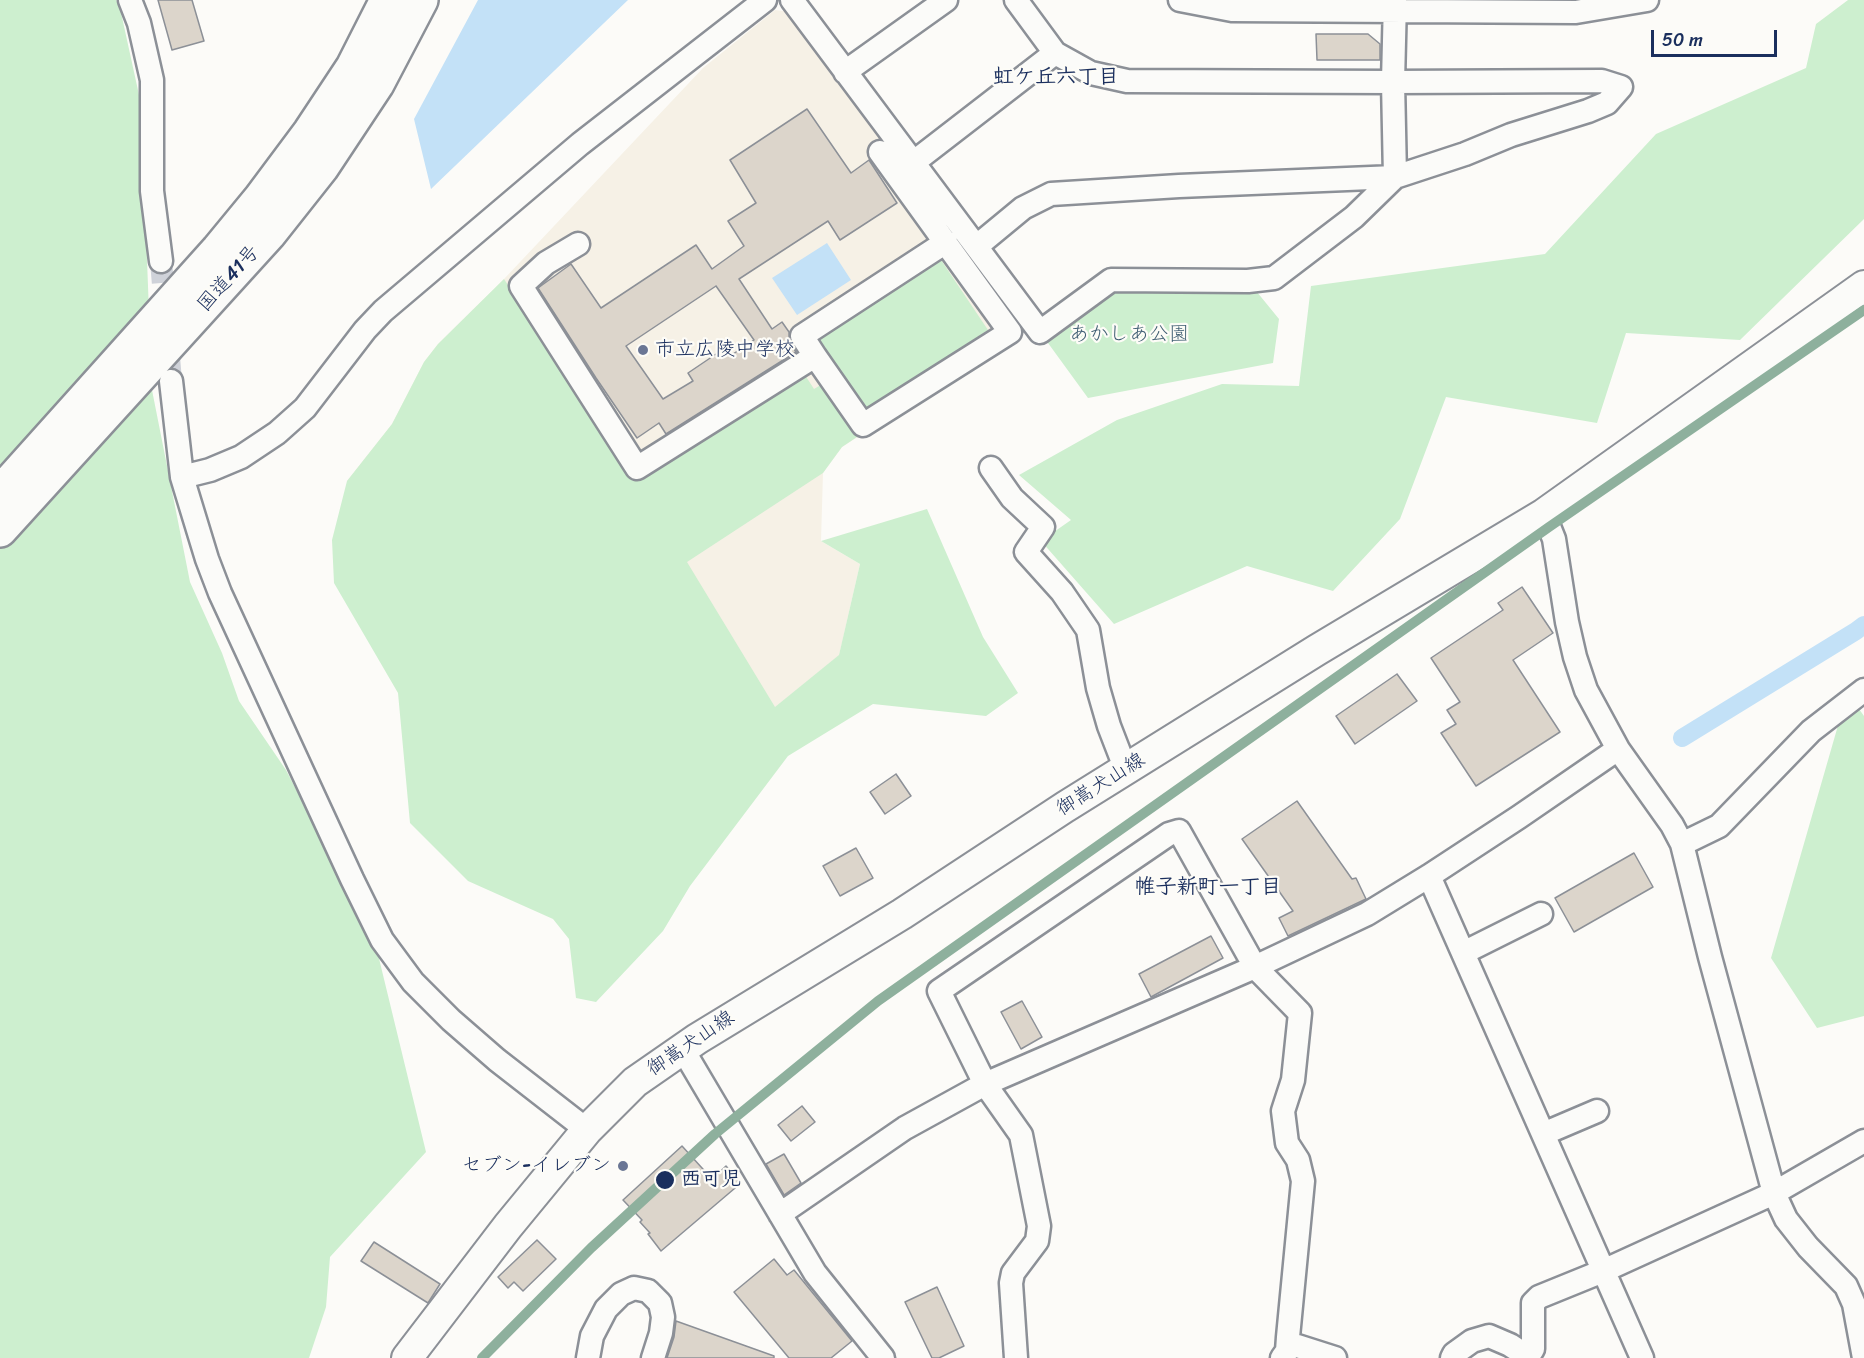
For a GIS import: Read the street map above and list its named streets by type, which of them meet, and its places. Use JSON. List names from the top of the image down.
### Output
{
  "streets": {
    "highway": ["国道41号"],
    "main road": ["御嵩犬山線"]
  },
  "districts": ["虹ケ丘六丁目", "帷子新町一丁目"],
  "parks": ["あかしあ公園"],
  "places": ["市立広陵中学校", "セブン-イレブン", "西可児"],
  "scale_bar": "50 m"
}
